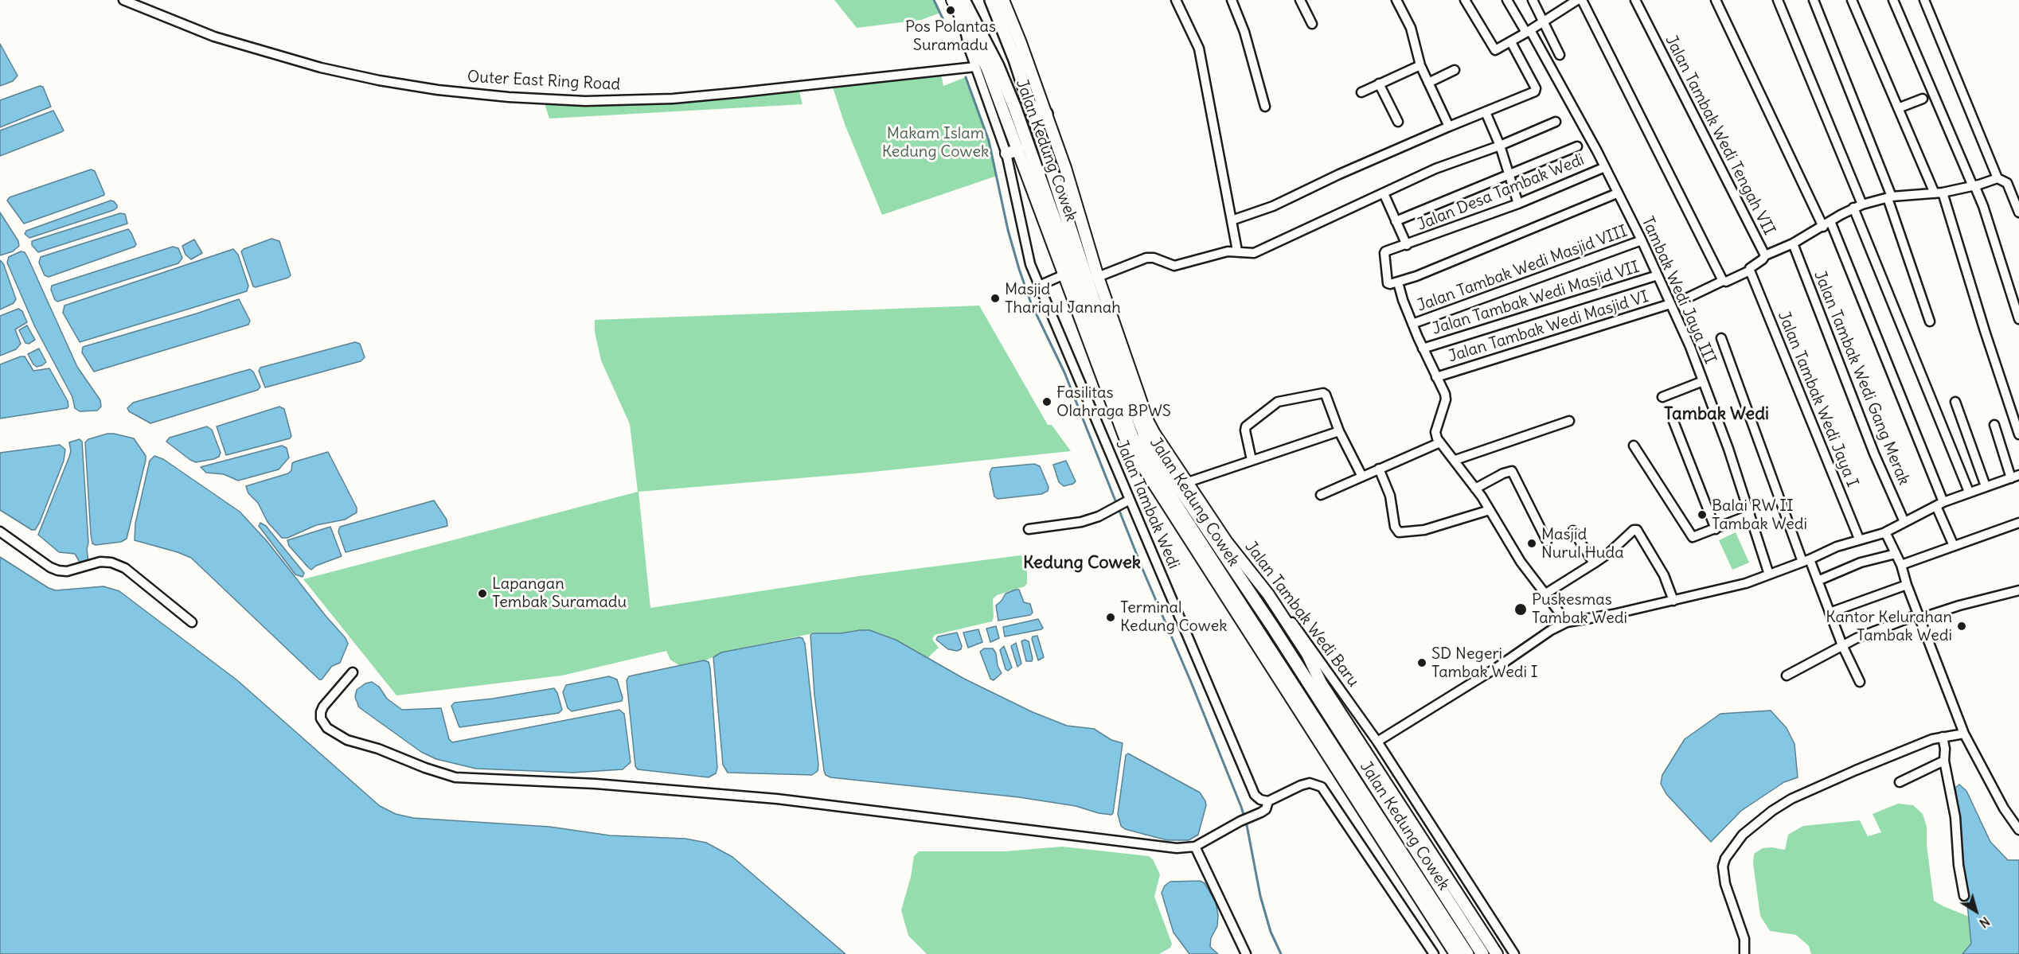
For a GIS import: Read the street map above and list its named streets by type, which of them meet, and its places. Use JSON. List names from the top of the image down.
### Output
{
  "streets": {
    "highway": ["Jalan Kedung Cowek"],
    "main road": ["Jalan Tambak Wedi Baru"],
    "street": [
      "Outer East Ring Road",
      "Jalan Tambak Wedi Tengah VII",
      "Jalan Desa Tambak Wedi",
      "Jalan Tambak Wedi Masjid VIII",
      "Tambak Wedi Jaya III",
      "Jalan Tambak Wedi Masjid VII",
      "Jalan Tambak Wedi Masjid VI",
      "Jalan Tambak Wedi Gang Merak",
      "Jalan Tambak Wedi Jaya I",
      "Jalan Tambak Wedi"
    ]
  },
  "crossings": [
    ["Outer East Ring Road", "Jalan Tambak Wedi"],
    ["Jalan Tambak Wedi Tengah VII", "Jalan Tambak Wedi Gang Merak"],
    ["Jalan Kedung Cowek", "Jalan Tambak Wedi Baru"],
    ["Jalan Desa Tambak Wedi", "Tambak Wedi Jaya III"],
    ["Jalan Tambak Wedi Masjid VIII", "Tambak Wedi Jaya III"],
    ["Tambak Wedi Jaya III", "Jalan Tambak Wedi Masjid VII"],
    ["Tambak Wedi Jaya III", "Jalan Tambak Wedi Masjid VI"]
  ],
  "districts": ["Tambak Wedi", "Kedung Cowek"],
  "parks": ["Makam Islam Kedung Cowek"],
  "places": [
    "Pos Polantas Suramadu",
    "Masjid Thariqul Jannah",
    "Fasilitas Olahraga BPWS",
    "Balai RW II Tambak Wedi",
    "Masjid Nurul Huda",
    "Lapangan Tembak Suramadu",
    "Puskesmas Tambak Wedi",
    "Terminal Kedung Cowek",
    "Kantor Kelurahan Tambak Wedi",
    "SD Negeri Tambak Wedi I"
  ],
  "north": "bottom right"
}
